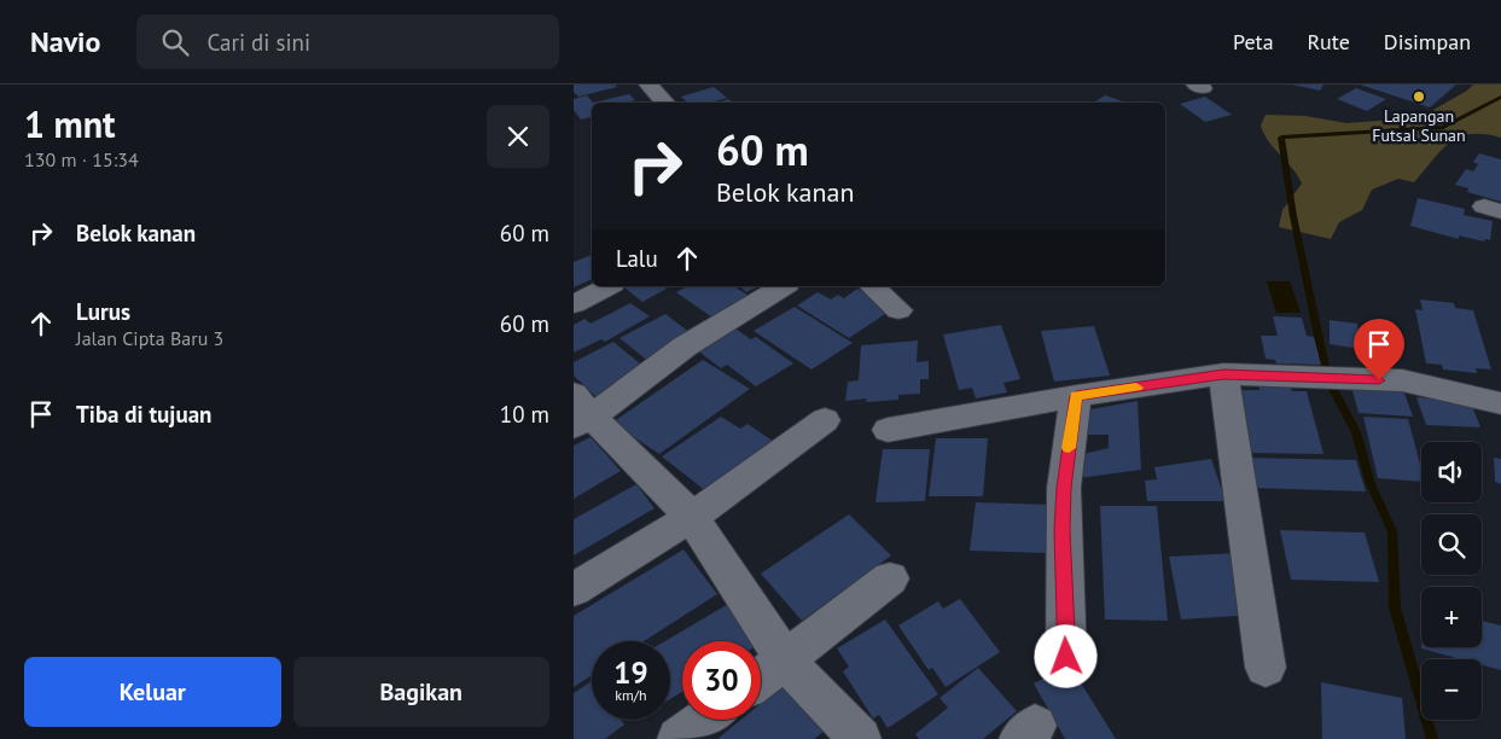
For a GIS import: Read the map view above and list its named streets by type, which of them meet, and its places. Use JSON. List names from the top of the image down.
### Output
{
  "places": ["Lapangan Futsal Sunan"],
  "page": {
    "header": "Navio",
    "search": "Cari di sini",
    "nav": ["Peta", "Rute", "Disimpan"],
    "heading": ["1 mnt", "130 m · 15:34"],
    "turn": ["60 m", "Belok kanan"],
    "list": [
      {
        "name": "Belok kanan",
        "value": "60 m"
      },
      {
        "name": "Lurus",
        "note": "Jalan Cipta Baru 3",
        "value": "60 m"
      },
      {
        "name": "Tiba di tujuan",
        "value": "10 m"
      }
    ],
    "then": "Lalu",
    "map_buttons": ["+", "−"],
    "speed": "19 km/h",
    "limit": "30",
    "buttons": ["Keluar", "Bagikan"]
  }
}
